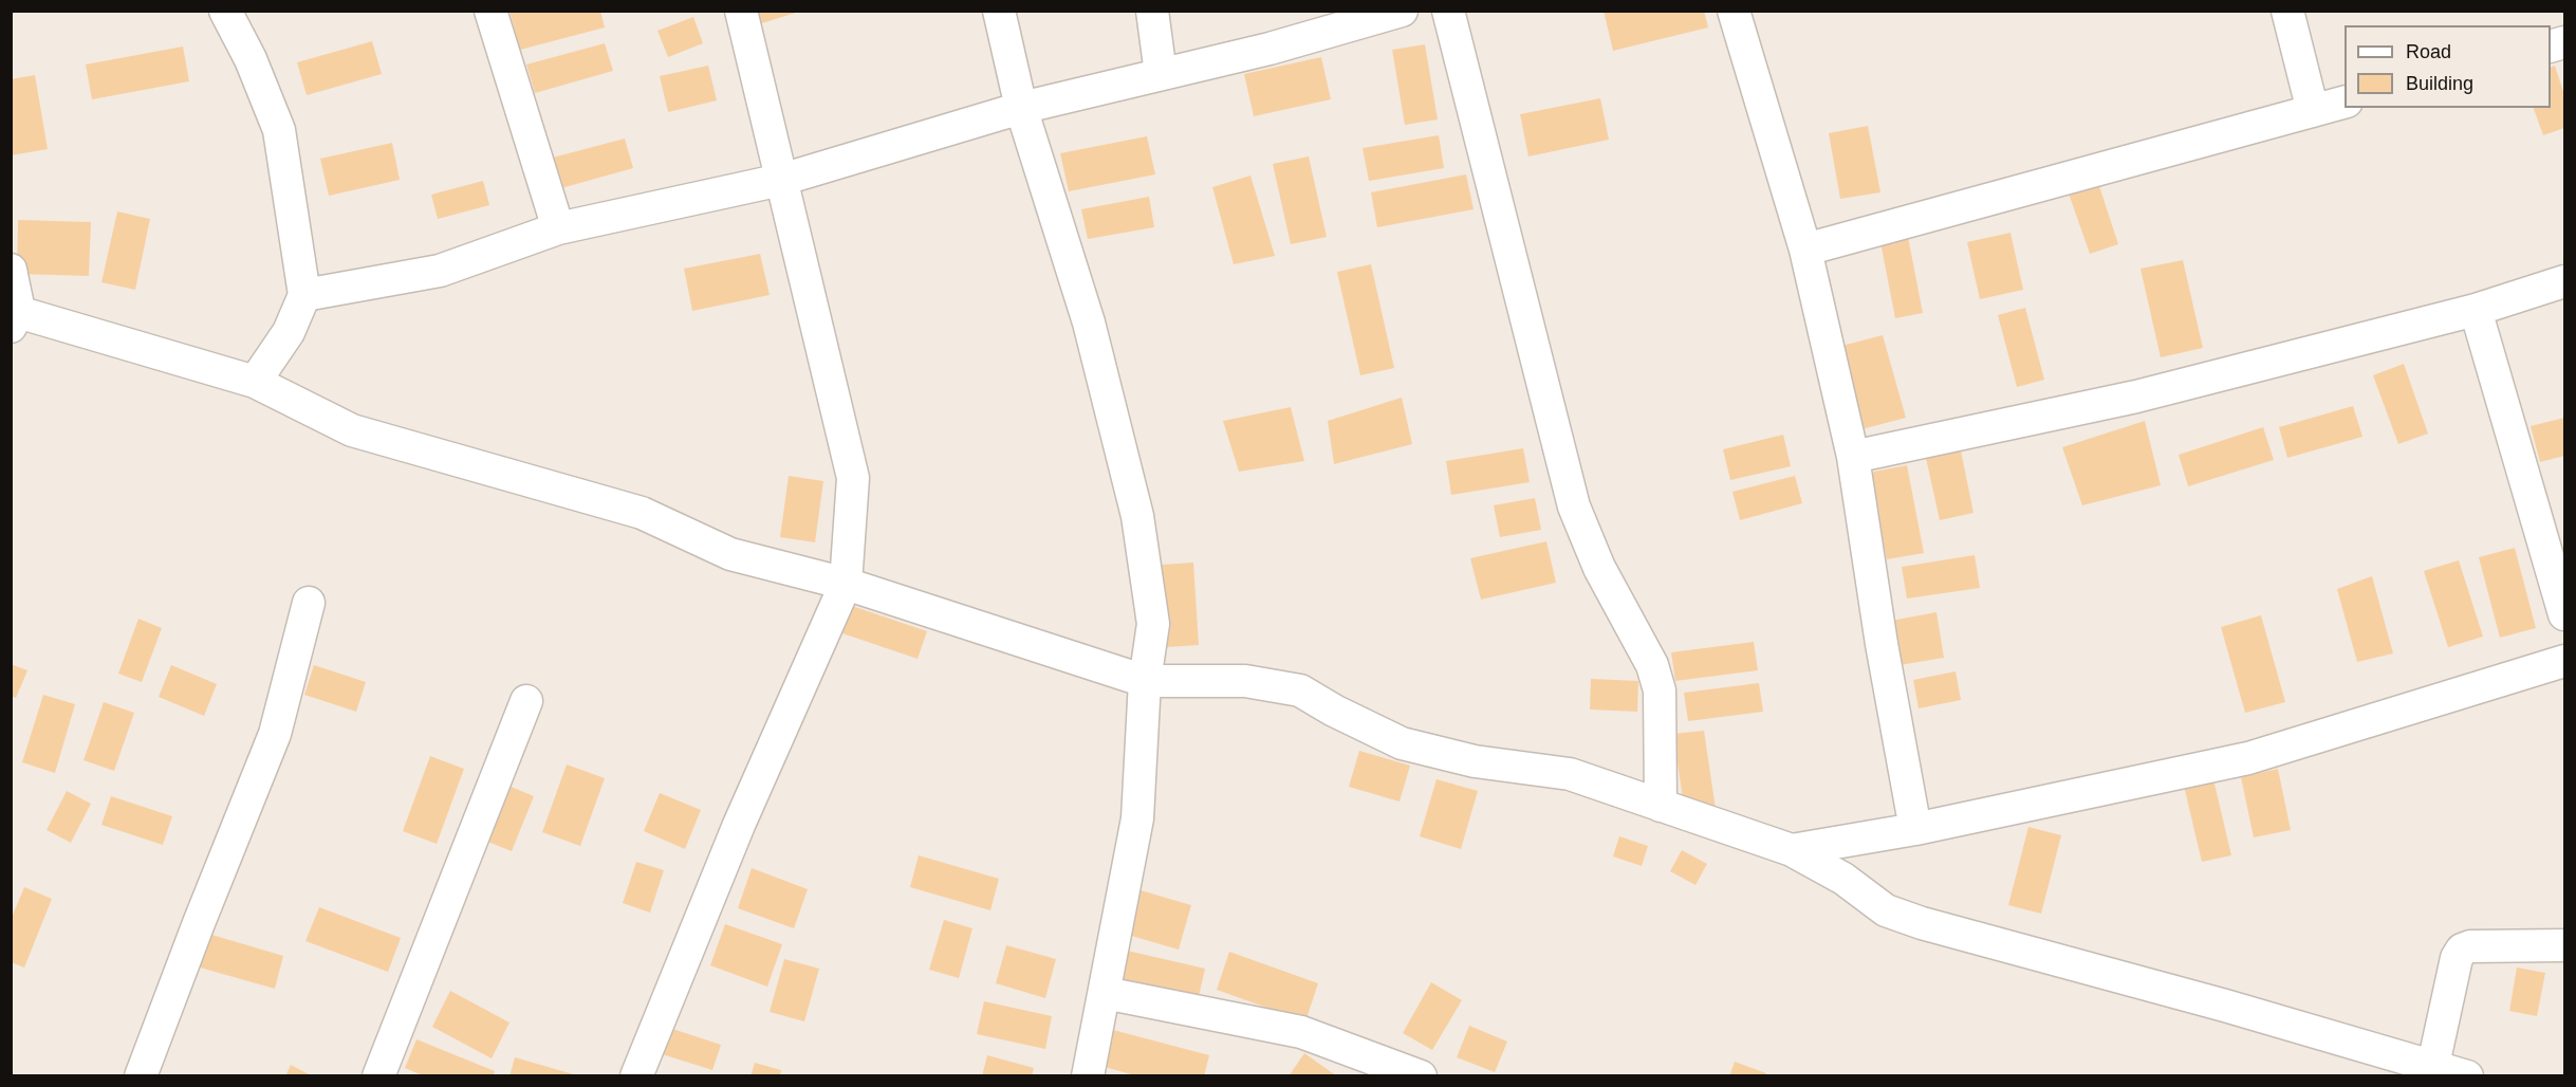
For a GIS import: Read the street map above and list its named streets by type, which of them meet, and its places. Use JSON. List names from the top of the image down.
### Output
{
  "legend": ["Road", "Building"]
}
